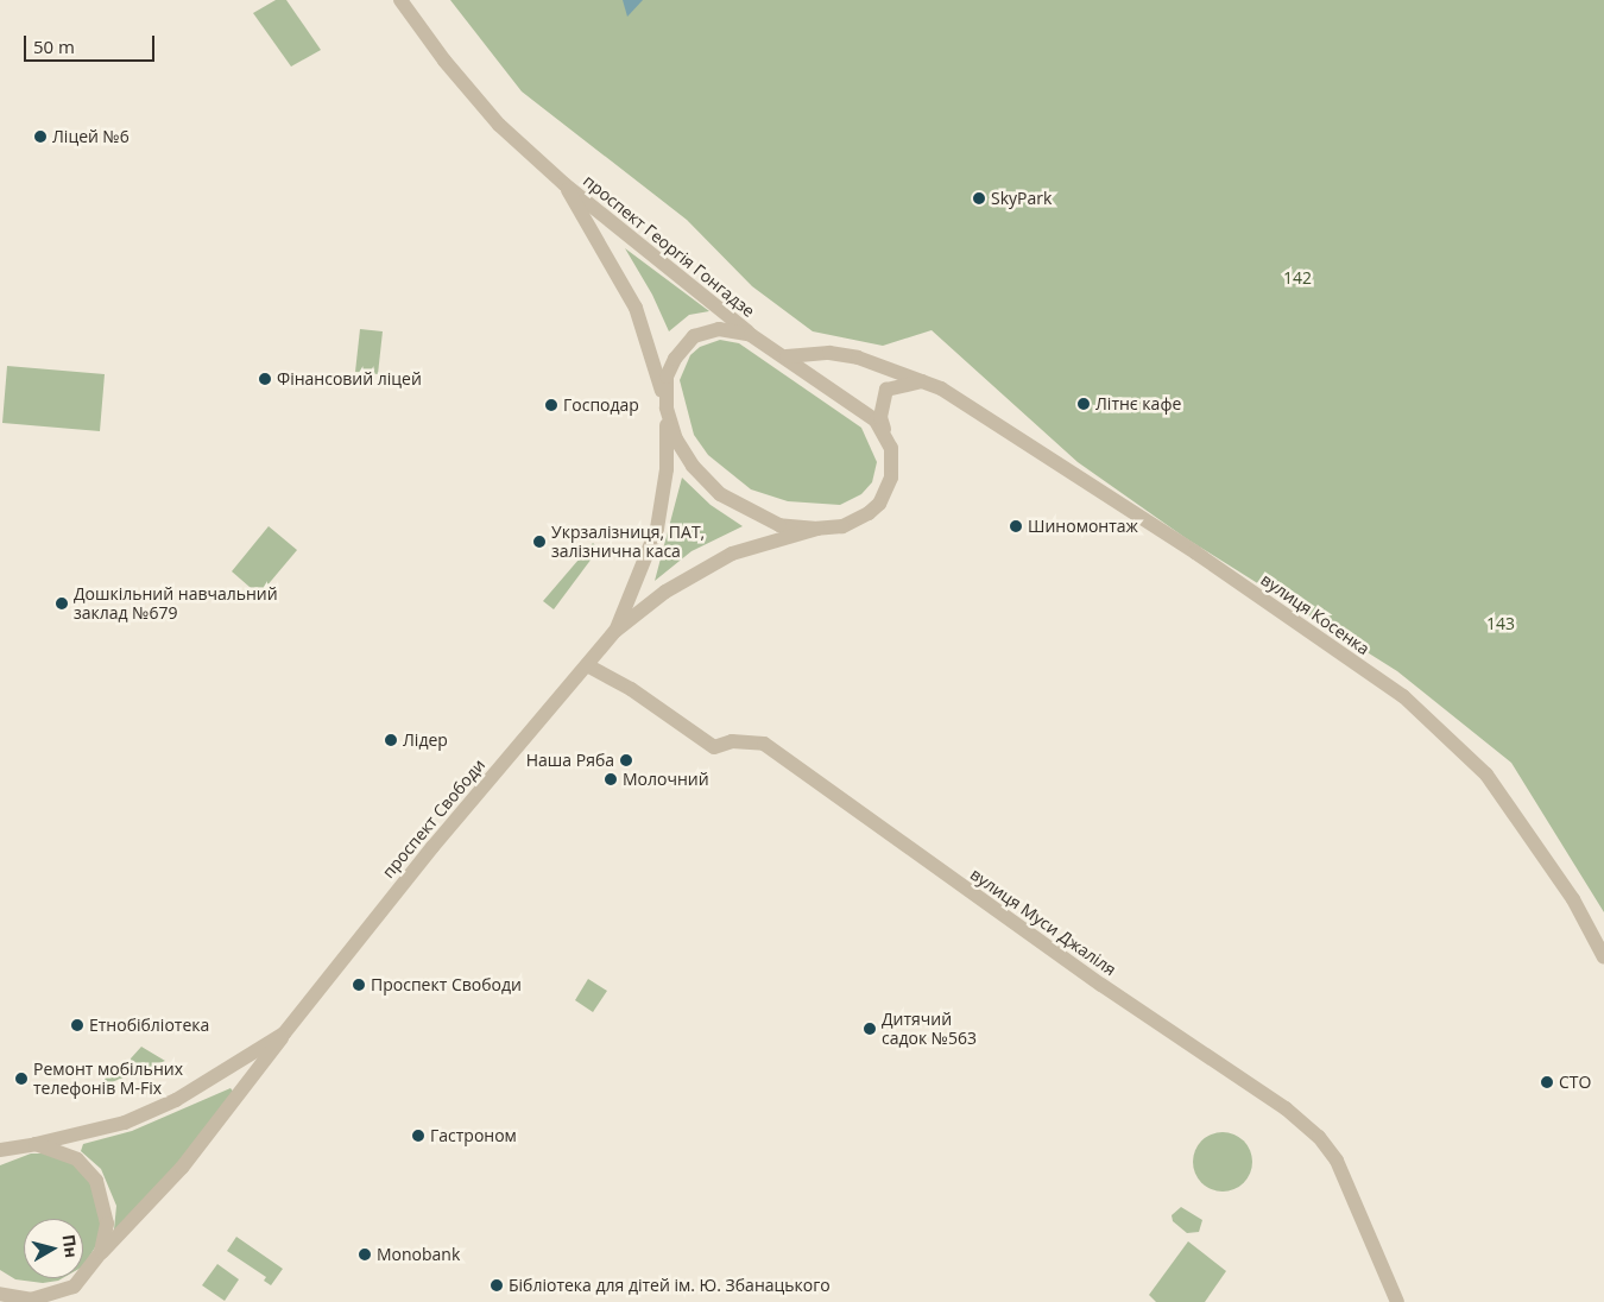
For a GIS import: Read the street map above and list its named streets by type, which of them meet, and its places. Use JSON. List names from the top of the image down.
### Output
{
  "streets": {
    "street": [
      "проспект Георгія Гонгадзе",
      "вулиця Косенка",
      "проспект Свободи",
      "вулиця Муси Джаліля"
    ]
  },
  "crossings": [
    ["проспект Георгія Гонгадзе", "вулиця Косенка"],
    ["проспект Георгія Гонгадзе", "проспект Свободи"],
    ["вулиця Косенка", "проспект Свободи"],
    ["проспект Свободи", "вулиця Муси Джаліля"]
  ],
  "parks": ["142", "143"],
  "places": [
    "Ліцей №6",
    "SkyPark",
    "Фінансовий ліцей",
    "Літнє кафе",
    "Господар",
    "Шиномонтаж",
    "Укрзалізниця, ПАТ, залізнична каса",
    "Дошкільний навчальний заклад №679",
    "Лідер",
    "Наша Ряба",
    "Молочний",
    "Проспект Свободи",
    "Етнобібліотека",
    "Дитячий садок №563",
    "Ремонт мобільних телефонів M-Fix",
    "СТО",
    "Гастроном",
    "Monobank",
    "Бібліотека для дітей ім. Ю. Збанацького"
  ],
  "scale_bar": "50 m",
  "north": "right"
}
